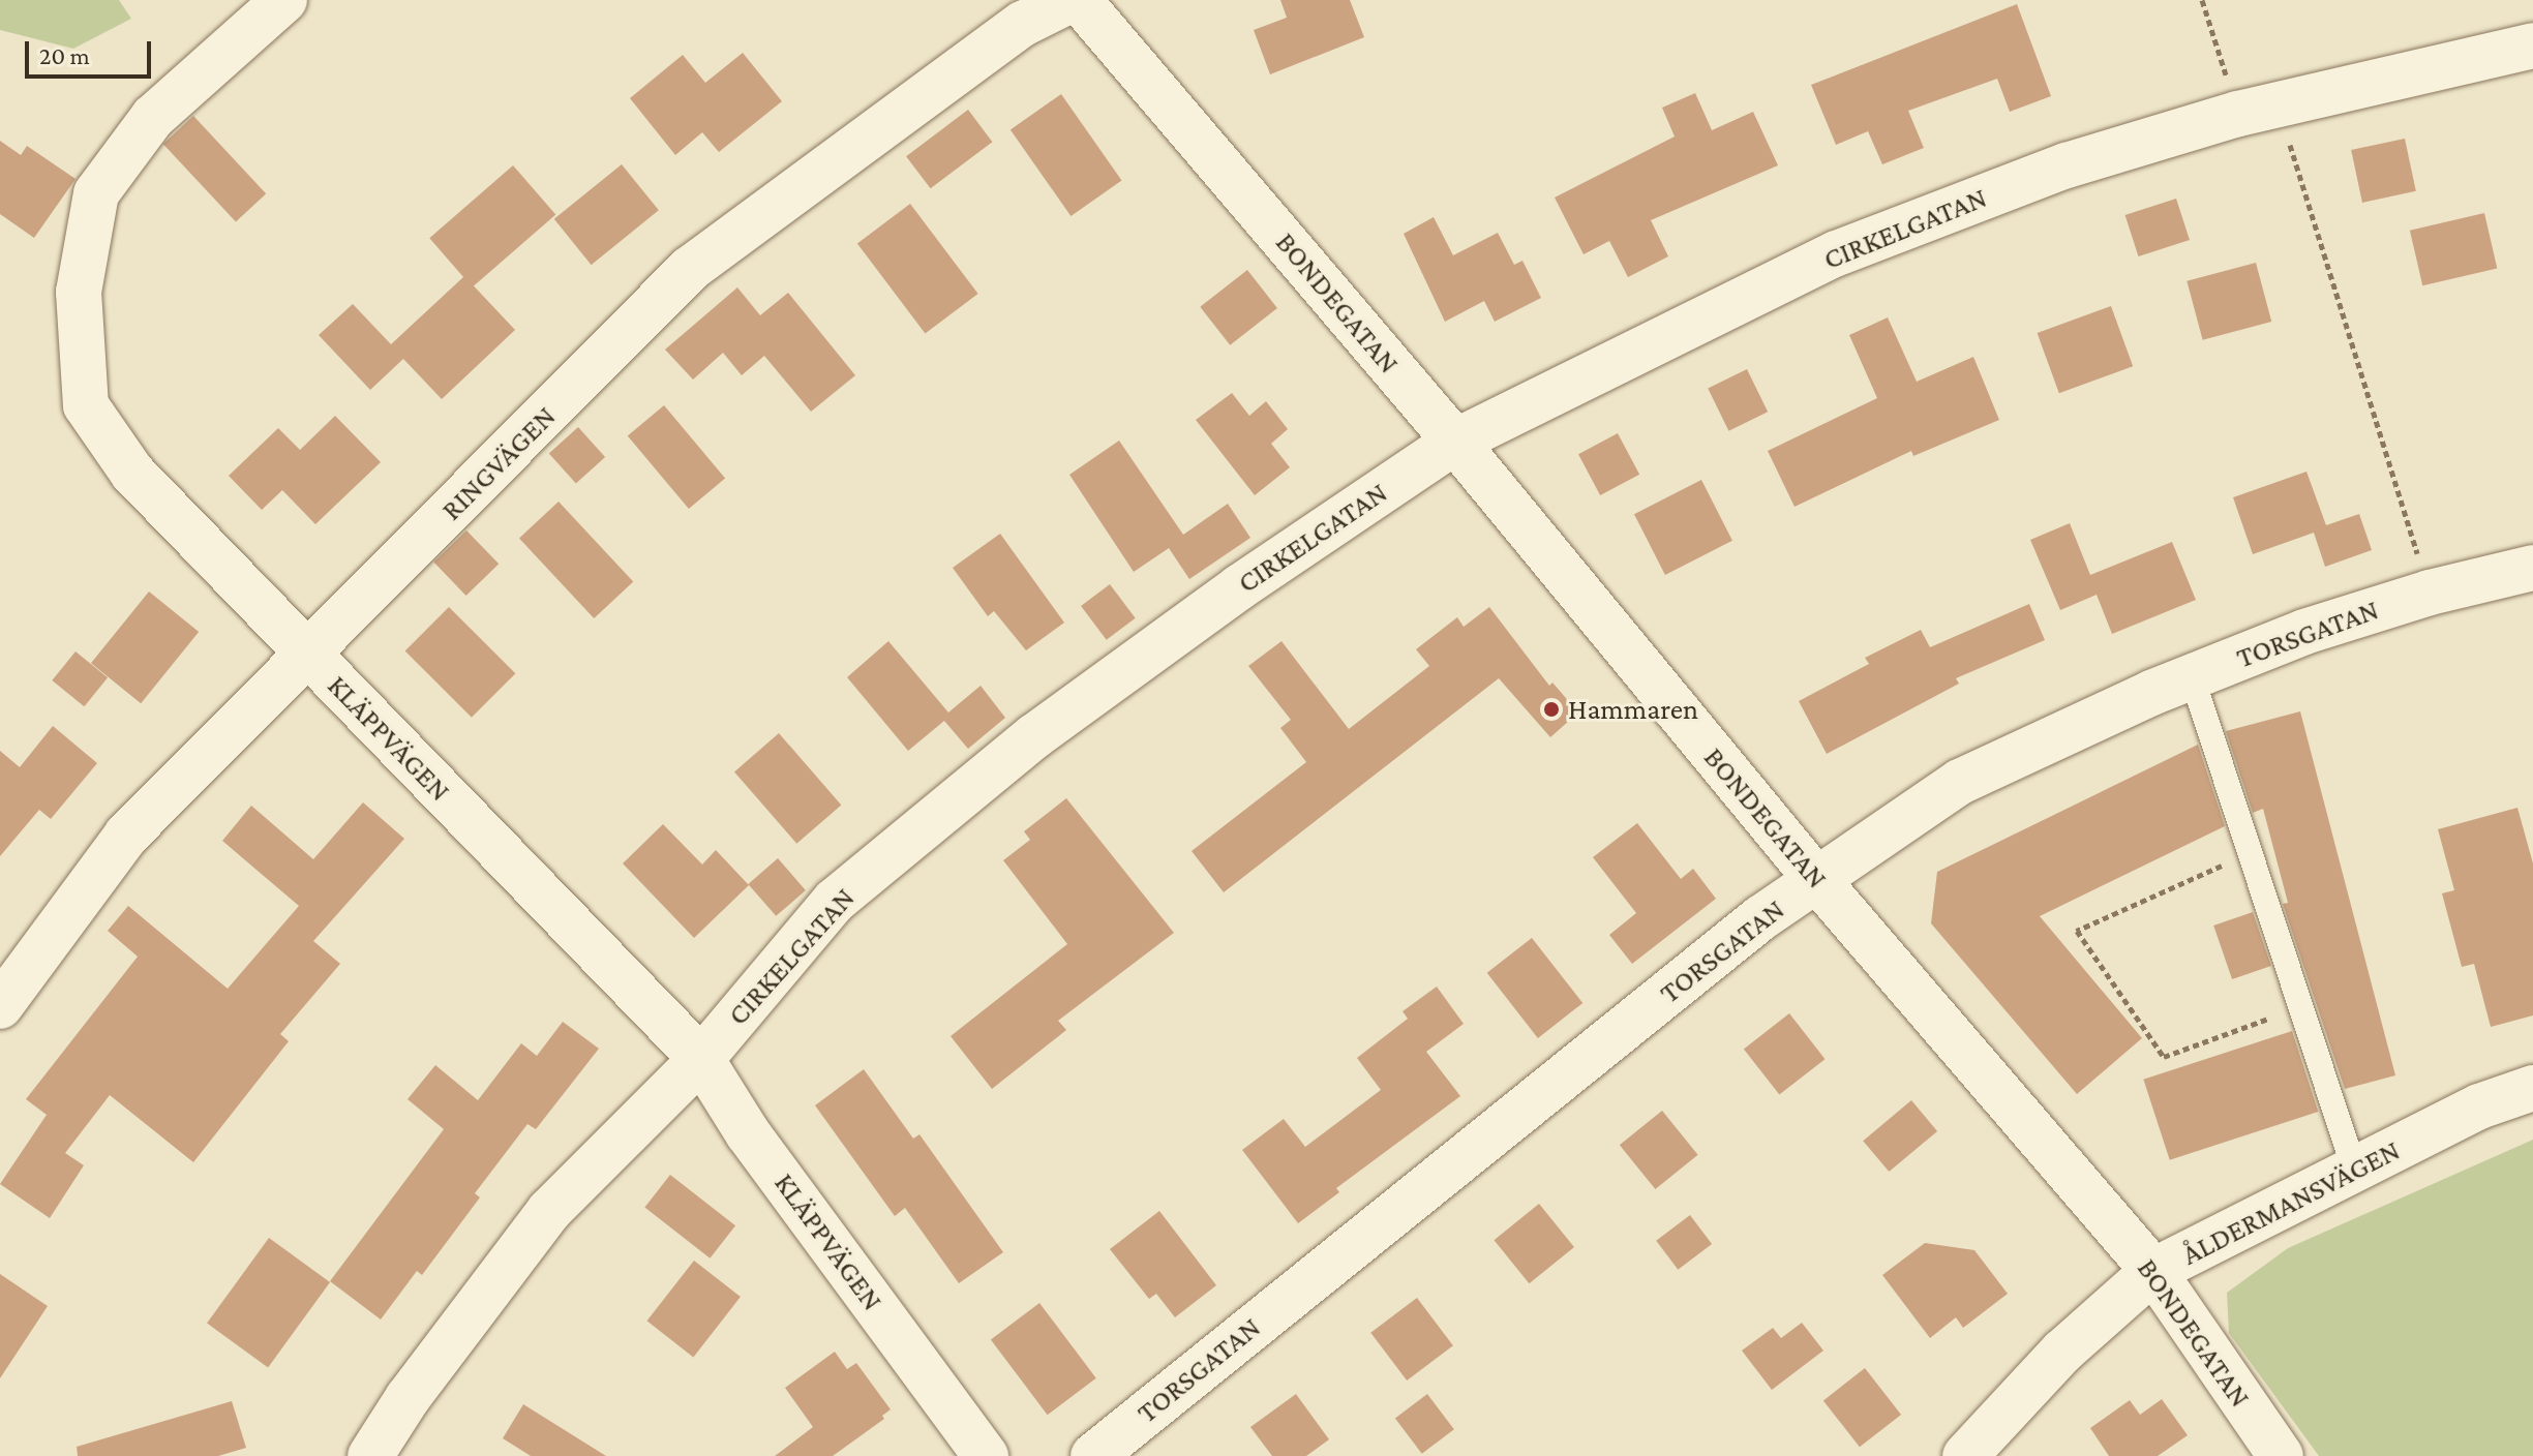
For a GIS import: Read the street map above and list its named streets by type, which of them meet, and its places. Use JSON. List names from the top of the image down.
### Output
{
  "streets": {
    "street": [
      "CIRKELGATAN",
      "BONDEGATAN",
      "RINGVÄGEN",
      "TORSGATAN",
      "KLÄPPVÄGEN",
      "ÅLDERMANSVÄGEN"
    ]
  },
  "crossings": [
    ["CIRKELGATAN", "BONDEGATAN"],
    ["CIRKELGATAN", "KLÄPPVÄGEN"],
    ["BONDEGATAN", "TORSGATAN"],
    ["BONDEGATAN", "ÅLDERMANSVÄGEN"],
    ["RINGVÄGEN", "KLÄPPVÄGEN"]
  ],
  "places": ["Hammaren"],
  "scale_bar": "20 m"
}
